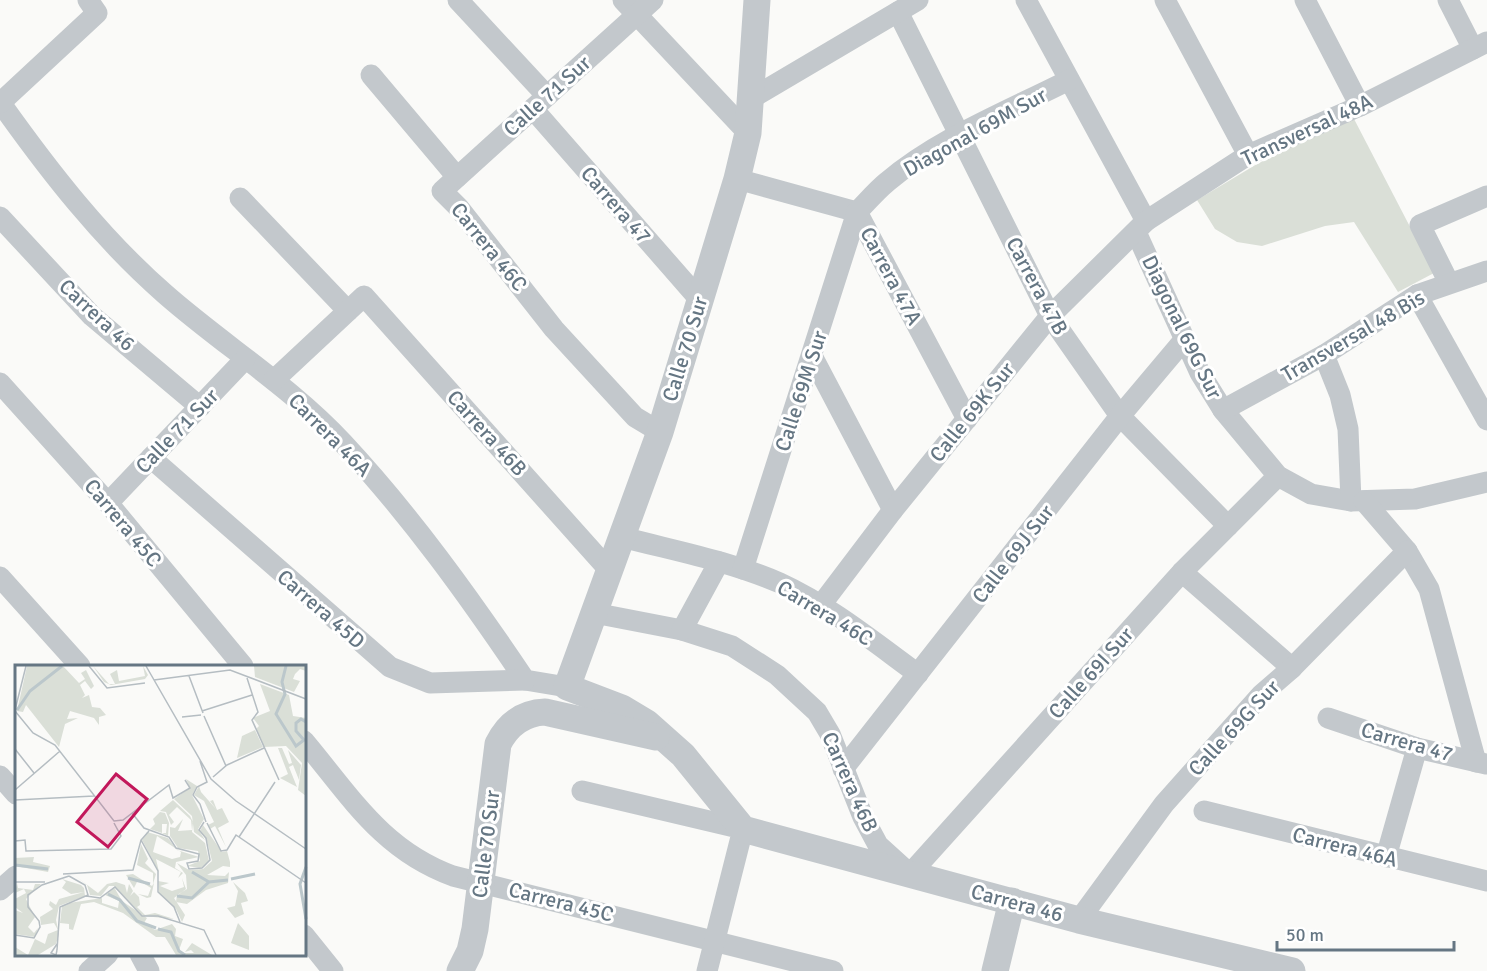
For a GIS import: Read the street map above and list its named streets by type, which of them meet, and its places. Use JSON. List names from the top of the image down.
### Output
{
  "streets": {
    "street": [
      "Calle 71 Sur",
      "Transversal 48A",
      "Diagonal 69M Sur",
      "Carrera 47",
      "Carrera 46C",
      "Carrera 47A",
      "Carrera 47B",
      "Carrera 46",
      "Diagonal 69G Sur",
      "Transversal 48 Bis",
      "Calle 70 Sur",
      "Calle 69M Sur",
      "Calle 69K Sur",
      "Carrera 46B",
      "Carrera 46A",
      "Carrera 45C",
      "Calle 69J Sur",
      "Carrera 45D",
      "Calle 69I Sur",
      "Calle 69G Sur"
    ]
  },
  "crossings": [
    ["Calle 71 Sur", "Carrera 47"],
    ["Calle 71 Sur", "Carrera 46C"],
    ["Calle 71 Sur", "Carrera 46"],
    ["Calle 71 Sur", "Carrera 46A"],
    ["Calle 71 Sur", "Carrera 45C"],
    ["Calle 71 Sur", "Carrera 45D"],
    ["Transversal 48A", "Diagonal 69G Sur"],
    ["Transversal 48A", "Calle 69K Sur"],
    ["Diagonal 69M Sur", "Carrera 47A"],
    ["Diagonal 69M Sur", "Carrera 47B"],
    ["Diagonal 69M Sur", "Diagonal 69G Sur"],
    ["Diagonal 69M Sur", "Calle 69M Sur"],
    ["Carrera 47", "Calle 70 Sur"],
    ["Carrera 46C", "Calle 70 Sur"],
    ["Carrera 46C", "Calle 69M Sur"],
    ["Carrera 46C", "Calle 69K Sur"],
    ["Carrera 46C", "Calle 69J Sur"],
    ["Carrera 47A", "Calle 70 Sur"],
    ["Carrera 47A", "Calle 69M Sur"],
    ["Carrera 47A", "Calle 69K Sur"],
    ["Carrera 47B", "Calle 69K Sur"],
    ["Carrera 47B", "Calle 69J Sur"],
    ["Carrera 47B", "Calle 69I Sur"],
    ["Carrera 46", "Carrera 46B"],
    ["Carrera 46", "Calle 69I Sur"],
    ["Carrera 46", "Calle 69G Sur"],
    ["Diagonal 69G Sur", "Transversal 48 Bis"],
    ["Diagonal 69G Sur", "Calle 69K Sur"],
    ["Diagonal 69G Sur", "Calle 69J Sur"],
    ["Diagonal 69G Sur", "Calle 69I Sur"],
    ["Calle 70 Sur", "Carrera 46B"],
    ["Calle 70 Sur", "Carrera 45C"],
    ["Carrera 46B", "Calle 69J Sur"],
    ["Carrera 46B", "Calle 69I Sur"],
    ["Carrera 46A", "Carrera 45D"]
  ],
  "scale_bar": "50 m"
}
